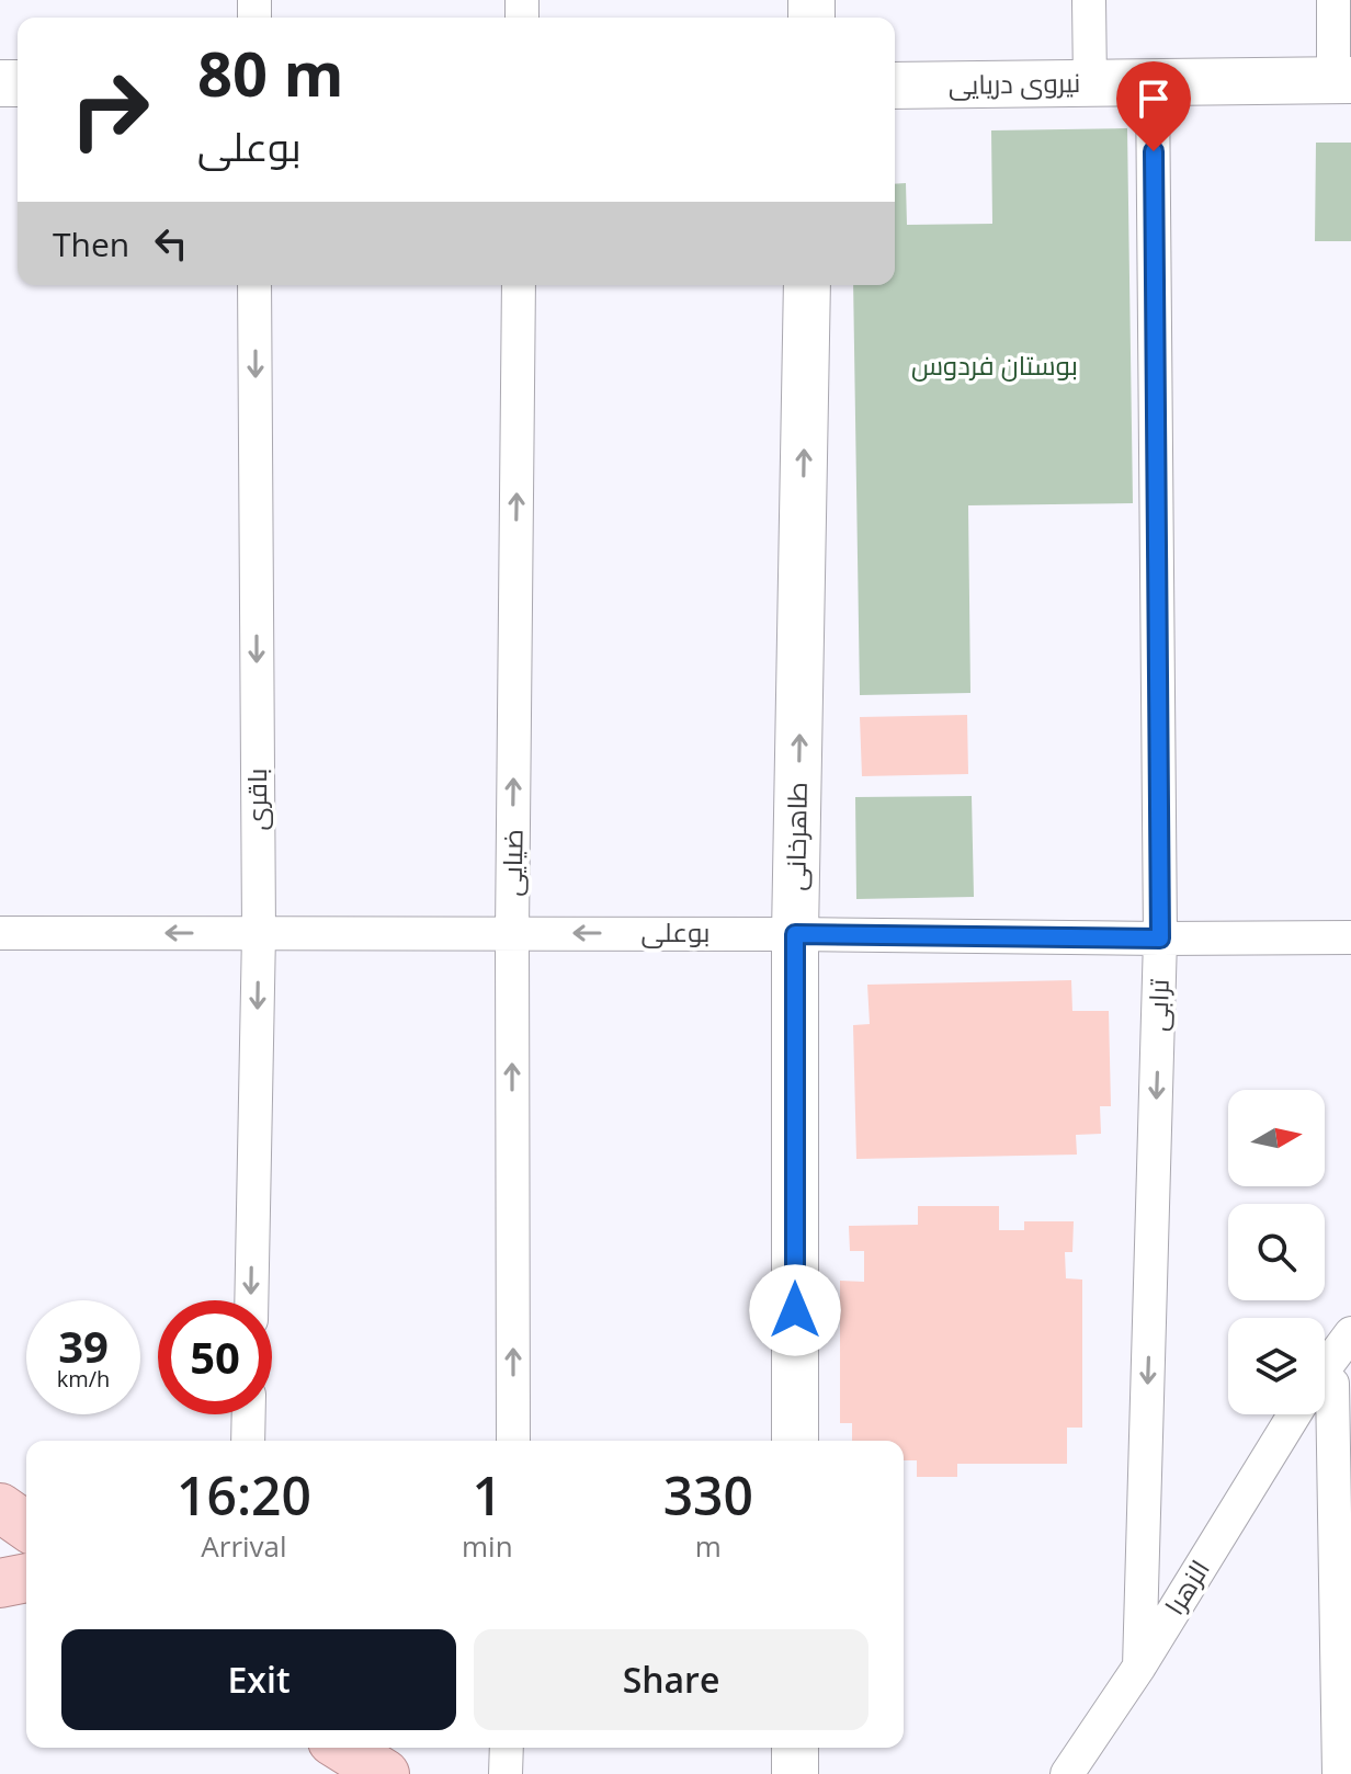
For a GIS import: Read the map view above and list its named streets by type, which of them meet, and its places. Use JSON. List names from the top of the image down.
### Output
{
  "streets": {
    "main road": ["نیروی دریایی", "طاهرخانی"],
    "street": [
      "باقری",
      "ضیایی",
      "بوعلی",
      "ترابی",
      "الزهرا"
    ]
  },
  "crossings": [
    ["نیروی دریایی", "ترابی"],
    ["باقری", "بوعلی"],
    ["طاهرخانی", "بوعلی"],
    ["ضیایی", "بوعلی"],
    ["بوعلی", "ترابی"],
    ["ترابی", "الزهرا"]
  ],
  "one_way": [
    "باقری",
    "طاهرخانی",
    "ضیایی",
    "بوعلی"
  ],
  "parks": ["بوستان فردوس"],
  "north": "right",
  "page": {
    "turn": ["80 m", "بوعلی"],
    "then": "Then",
    "speed": "39 km/h",
    "limit": "50",
    "eta": [
      "16:20",
      "Arrival",
      "1",
      "min",
      "330",
      "m"
    ],
    "buttons": ["Exit", "Share"]
  }
}
